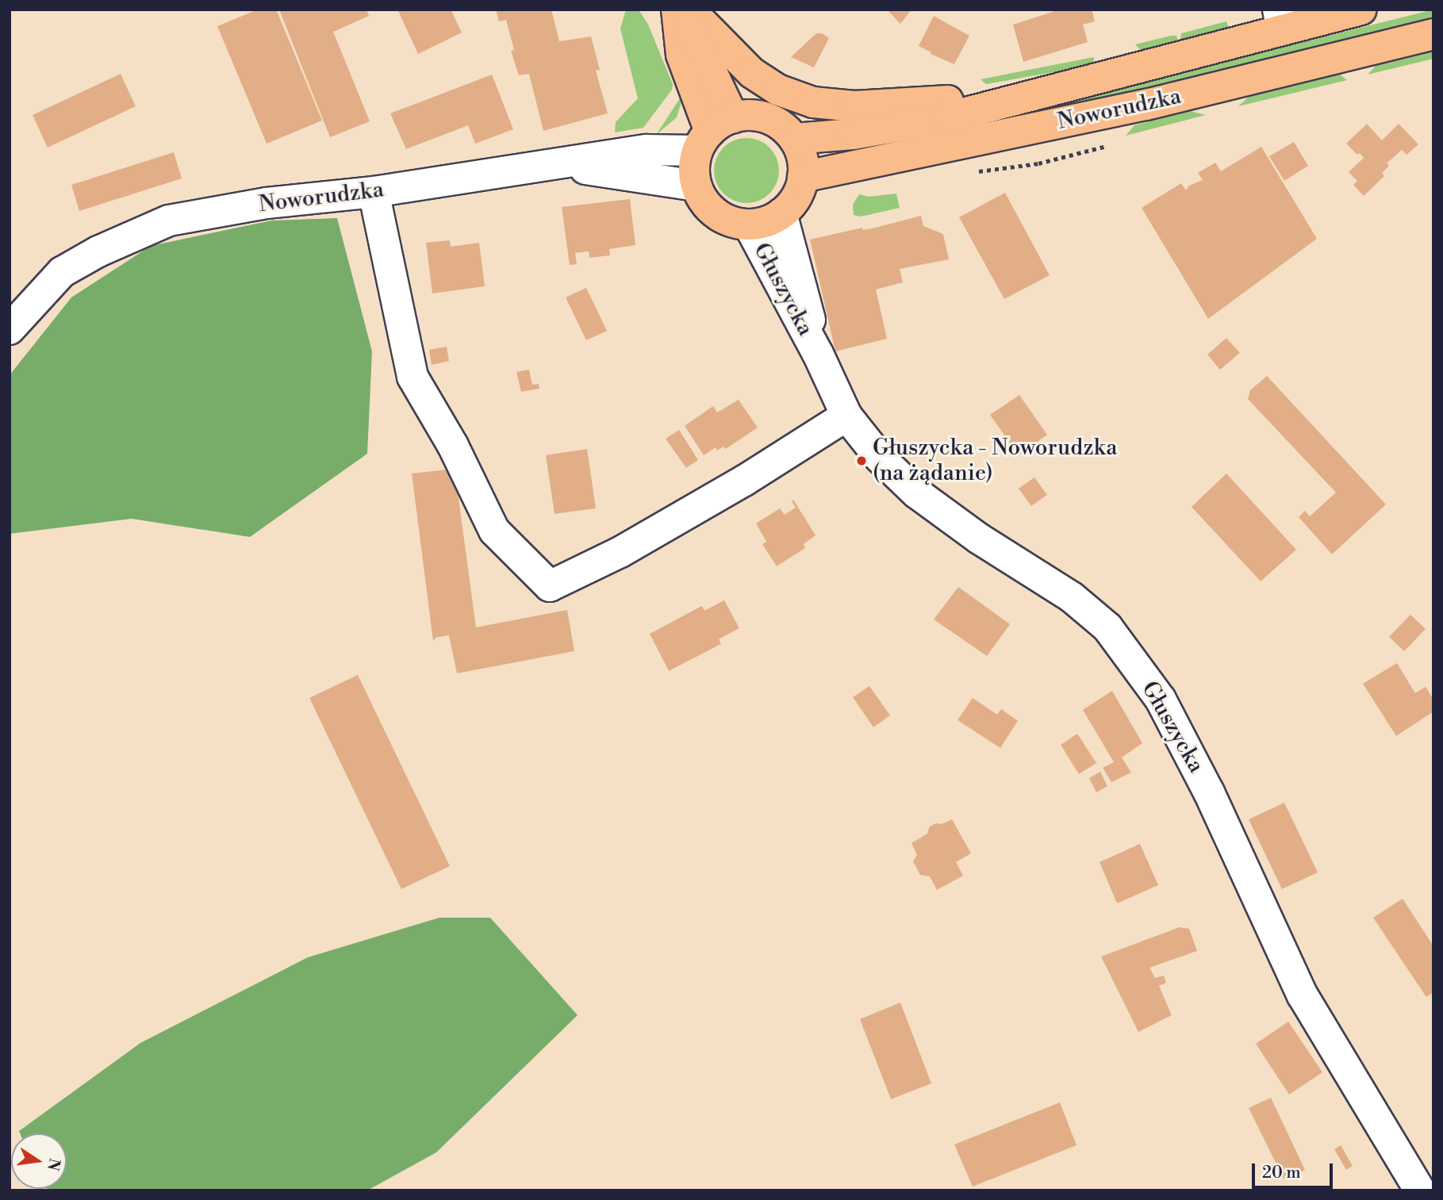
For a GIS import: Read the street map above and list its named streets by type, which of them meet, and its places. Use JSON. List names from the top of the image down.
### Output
{
  "streets": {
    "main road": ["Noworudzka"],
    "street": ["Głuszycka"]
  },
  "crossings": [
    ["Noworudzka", "Głuszycka"]
  ],
  "places": ["Głuszycka - Noworudzka (na żądanie)"],
  "scale_bar": "20 m",
  "north": "right"
}
